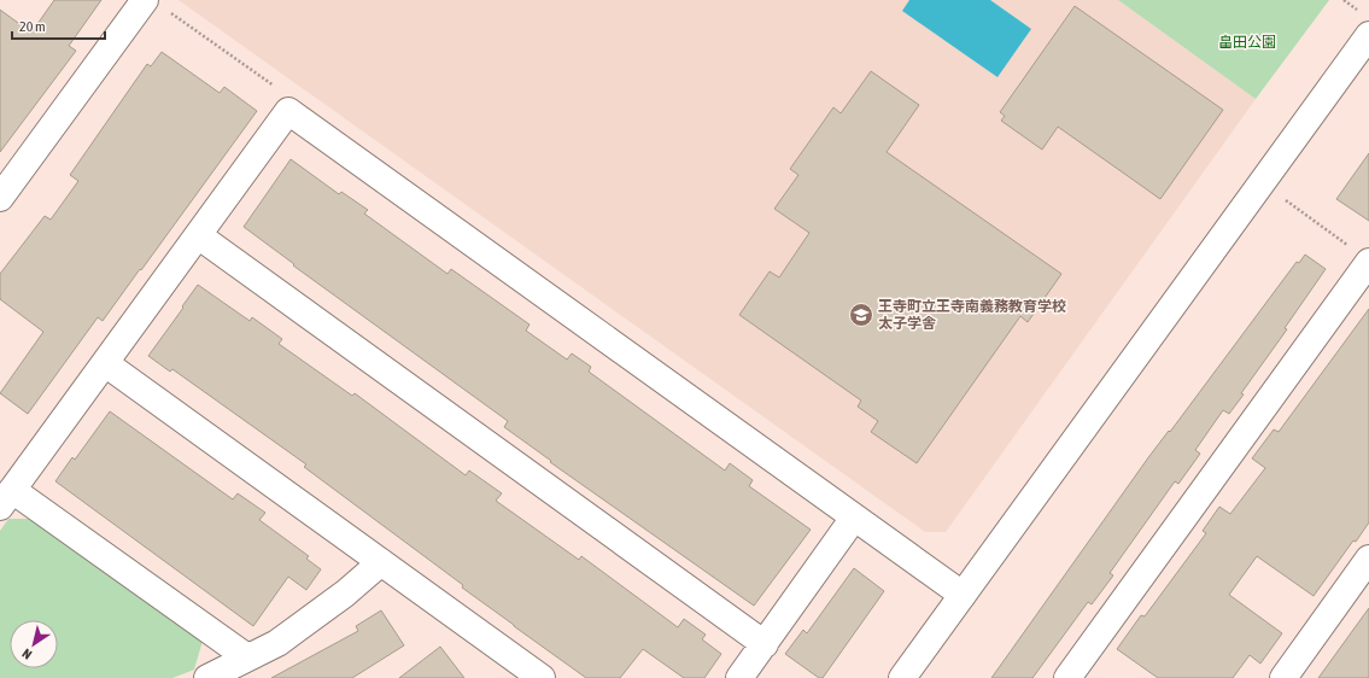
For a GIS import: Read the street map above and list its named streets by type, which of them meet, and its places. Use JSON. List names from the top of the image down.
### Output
{
  "parks": ["畠田公園"],
  "places": {
    "school or university": ["王寺町立王寺南義務教育学校 太子学舎"]
  },
  "scale_bar": "20 m",
  "north": "bottom left"
}
